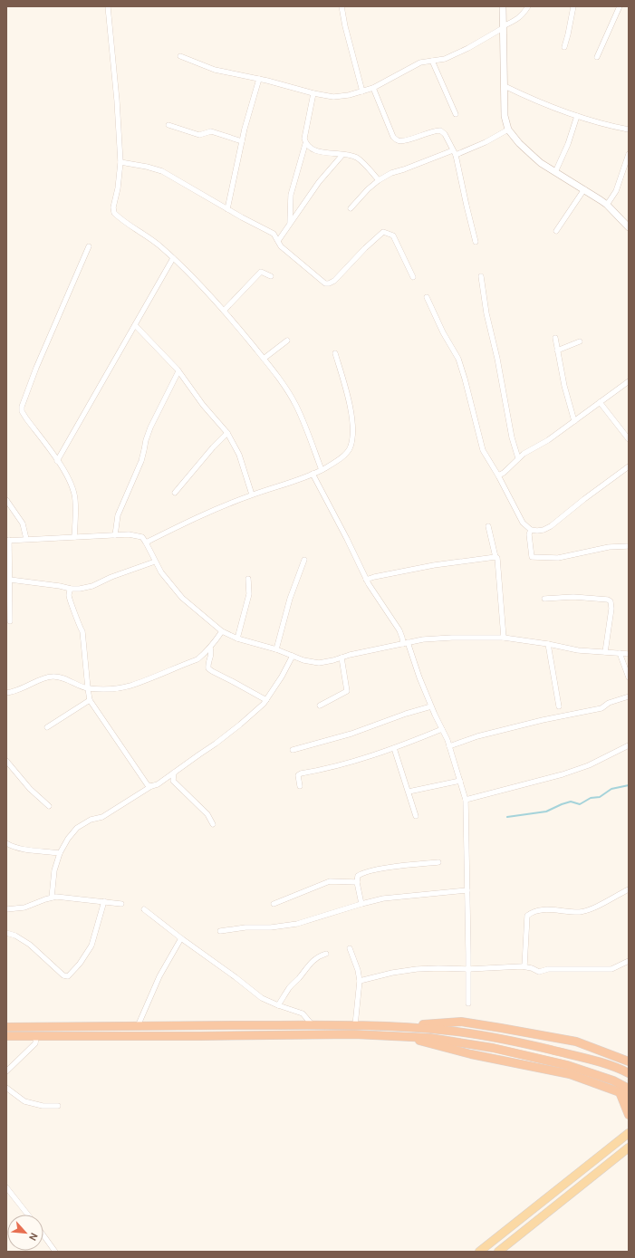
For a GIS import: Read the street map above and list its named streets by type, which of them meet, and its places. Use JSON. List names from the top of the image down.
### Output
{
  "north": "bottom right"
}
